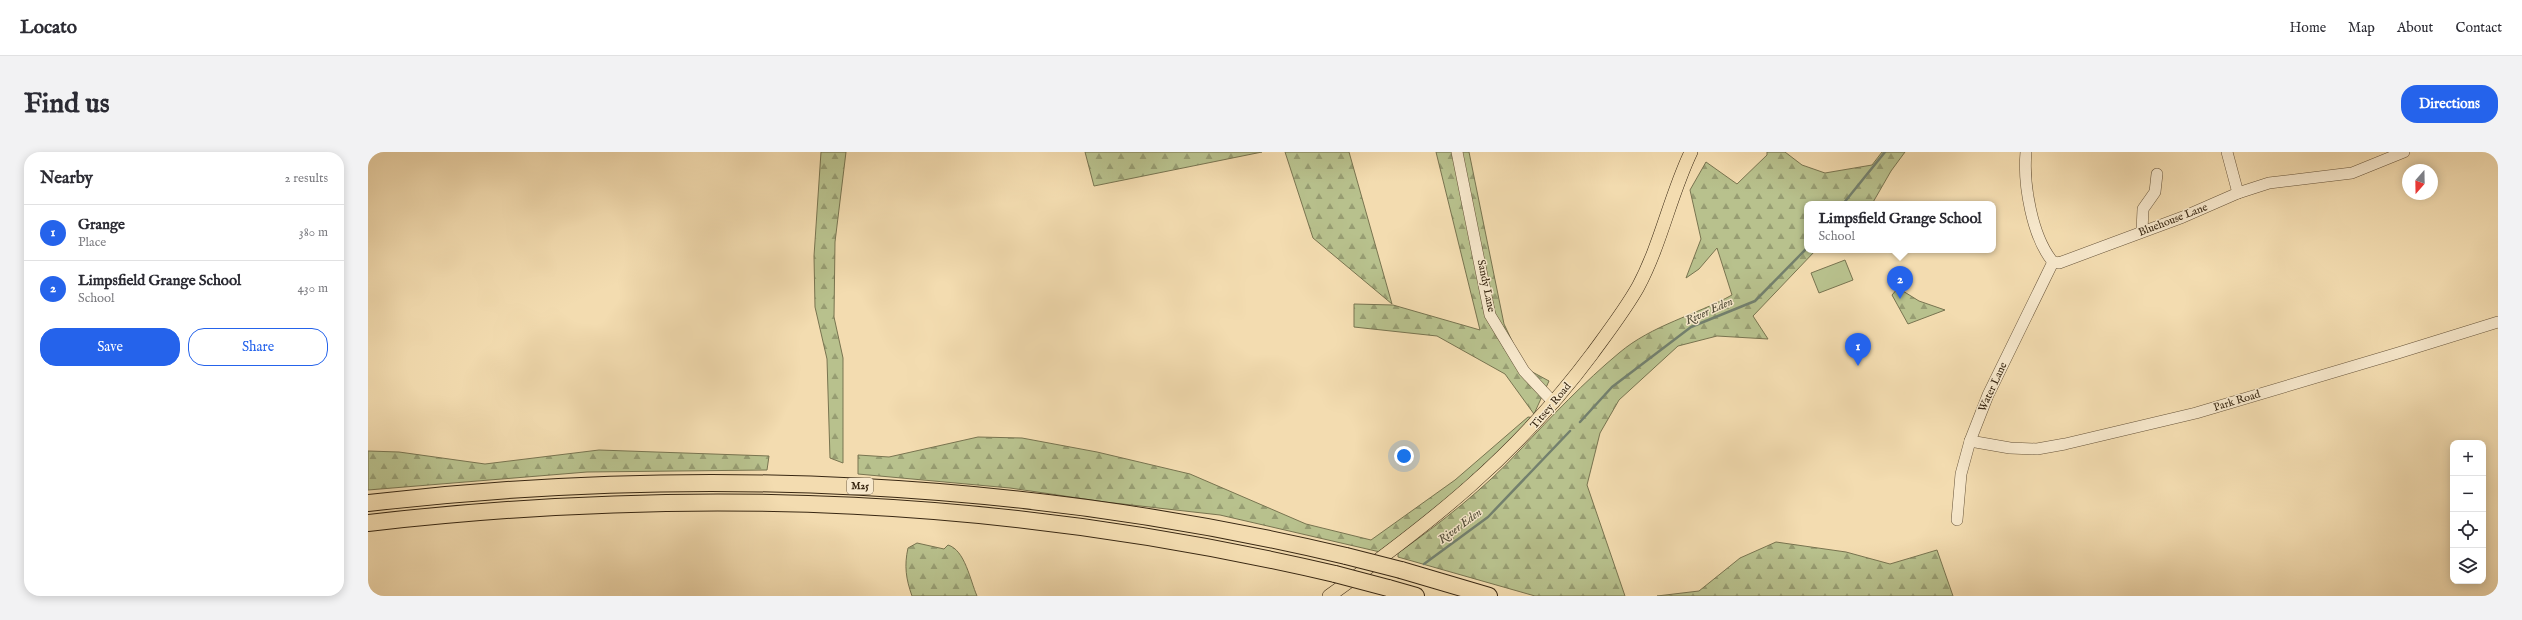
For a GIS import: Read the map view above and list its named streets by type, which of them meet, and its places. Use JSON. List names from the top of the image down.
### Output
{
  "streets": {
    "highway": ["M25"],
    "main road": ["Titsey Road"],
    "street": [
      "Bluehouse Lane",
      "Sandy Lane",
      "Water Lane",
      "Park Road"
    ]
  },
  "crossings": [
    ["Bluehouse Lane", "Water Lane"],
    ["Sandy Lane", "Titsey Road"],
    ["Water Lane", "Park Road"]
  ],
  "water": ["River Eden"],
  "north": "bottom",
  "page": {
    "header": "Locato",
    "nav": [
      "Home",
      "Map",
      "About",
      "Contact"
    ],
    "buttons": [
      "Directions",
      ["Save", "Share"]
    ],
    "title": "Find us",
    "heading": ["Nearby", "2 results"],
    "popup": ["Limpsfield Grange School", "School"],
    "list": [
      {
        "mark": "1",
        "name": "Grange",
        "note": "Place",
        "value": "380 m"
      },
      {
        "mark": "2",
        "name": "Limpsfield Grange School",
        "note": "School",
        "value": "430 m"
      }
    ],
    "pins": ["2", "1"],
    "map_buttons": ["+", "−"]
  }
}
